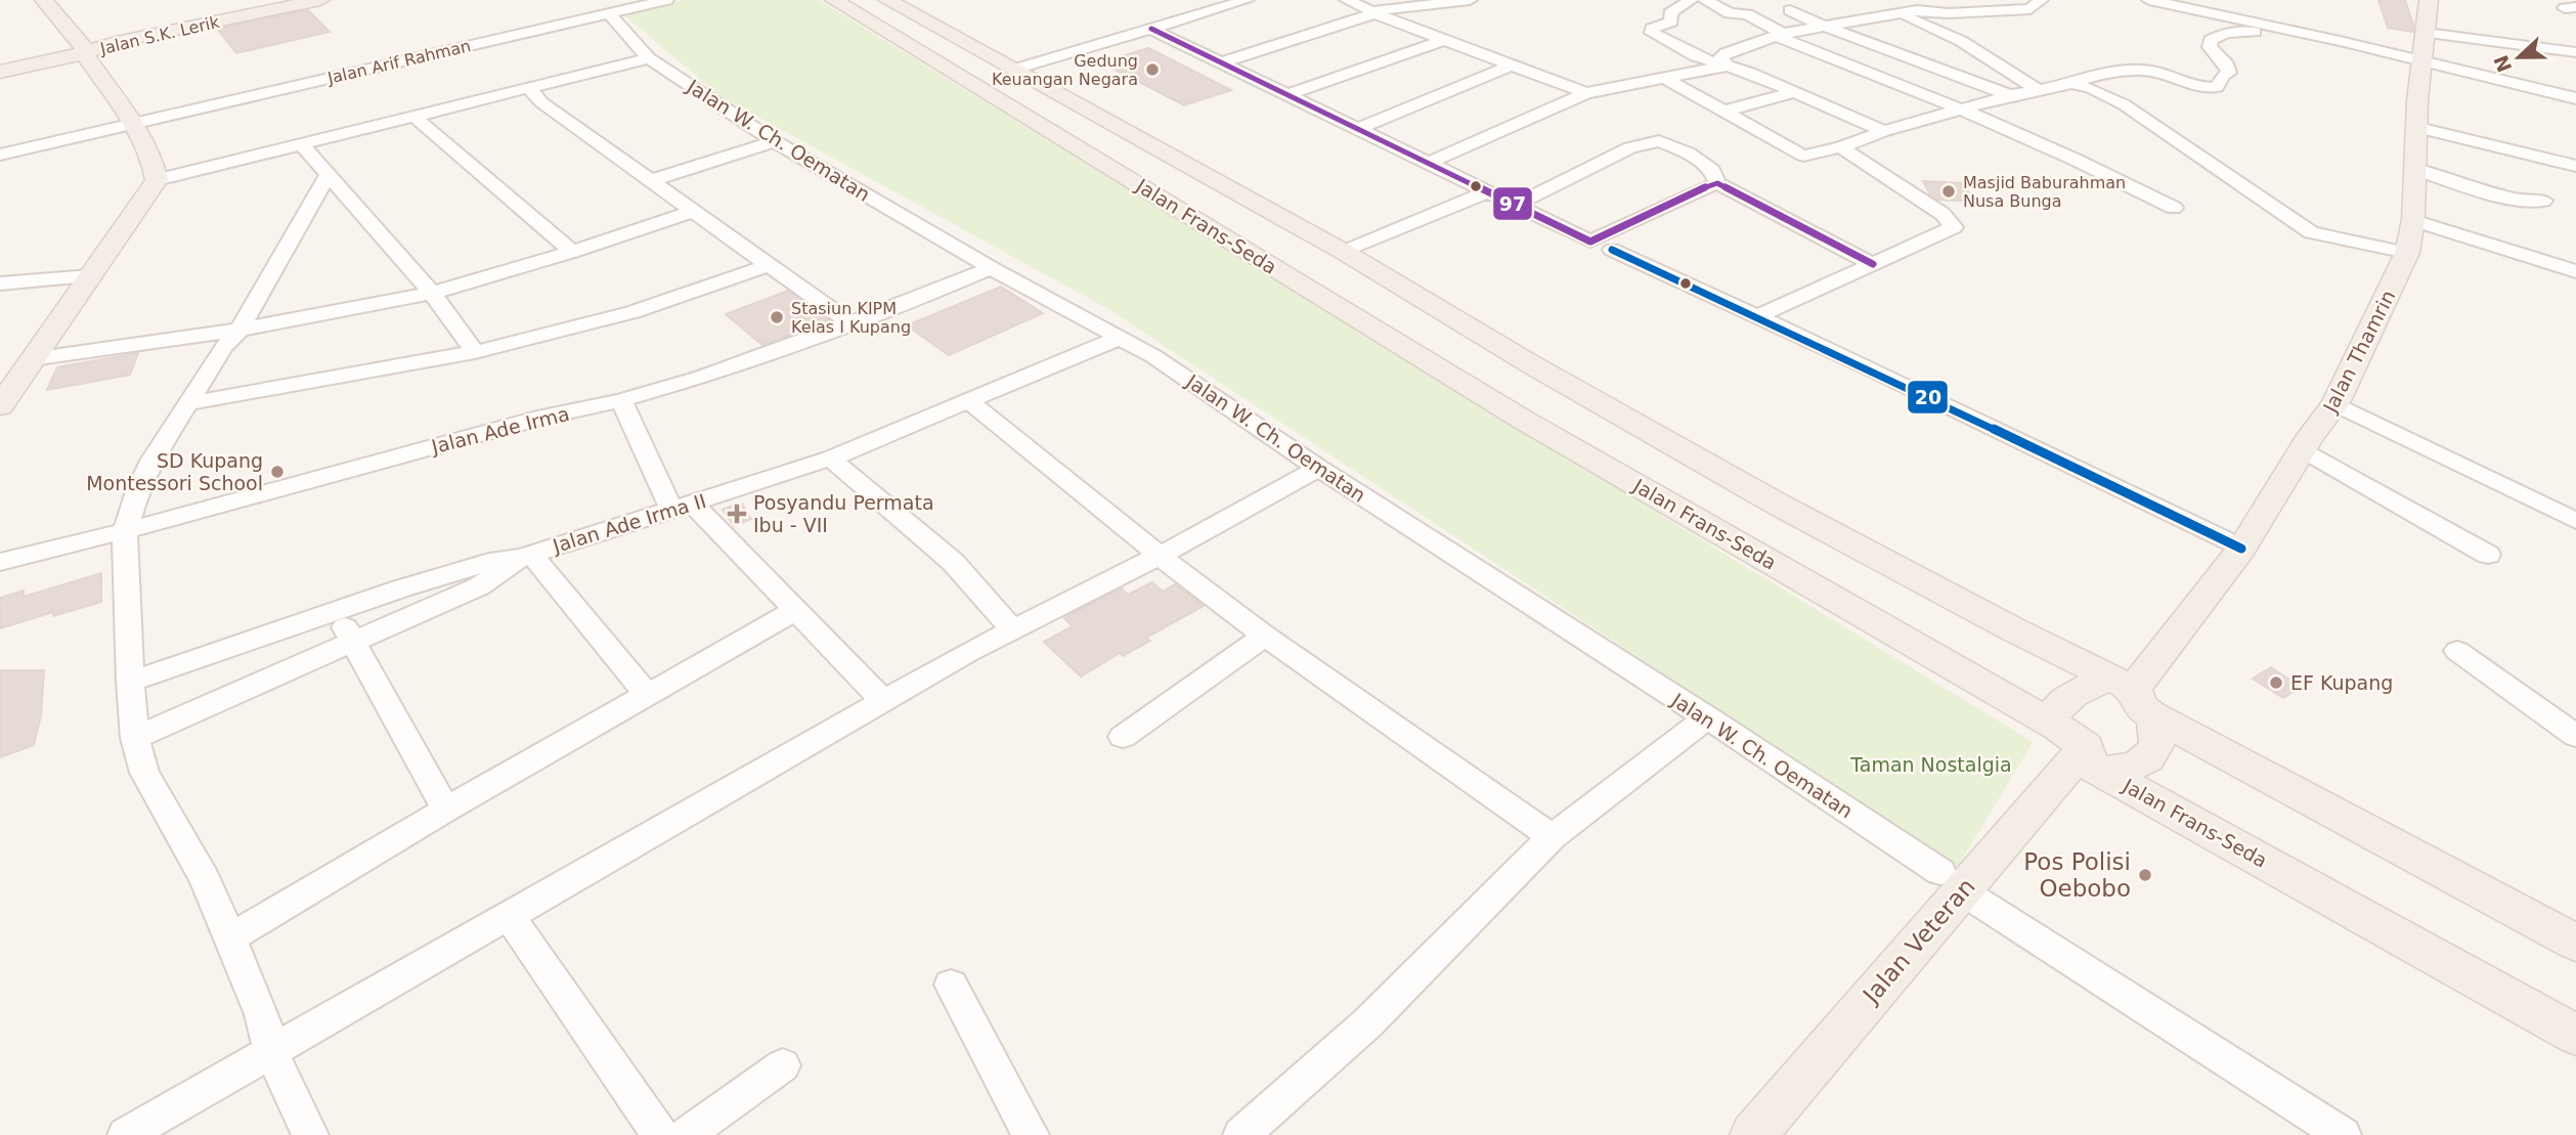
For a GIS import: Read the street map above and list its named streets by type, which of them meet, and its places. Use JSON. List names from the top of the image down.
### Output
{
  "streets": {
    "main road": [
      "Jalan S.K. Lerik",
      "Jalan Frans-Seda",
      "Jalan Thamrin",
      "Jalan Veteran"
    ],
    "street": [
      "Jalan Arif Rahman",
      "Jalan W. Ch. Oematan",
      "Jalan Ade Irma",
      "Jalan Ade Irma II"
    ]
  },
  "crossings": [
    ["Jalan Arif Rahman", "Jalan W. Ch. Oematan"],
    ["Jalan W. Ch. Oematan", "Jalan Ade Irma"],
    ["Jalan W. Ch. Oematan", "Jalan Ade Irma II"],
    ["Jalan W. Ch. Oematan", "Jalan Veteran"],
    ["Jalan Frans-Seda", "Jalan Thamrin"],
    ["Jalan Frans-Seda", "Jalan Veteran"]
  ],
  "parks": ["Taman Nostalgia"],
  "places": {
    "other": [
      "Gedung Keuangan Negara",
      "Masjid Baburahman Nusa Bunga",
      "Stasiun KIPM Kelas I Kupang",
      "SD Kupang Montessori School",
      "EF Kupang",
      "Pos Polisi Oebobo"
    ],
    "health": ["Posyandu Permata Ibu - VII"]
  },
  "lines": ["transit line 97", "transit line 20"],
  "north": "left"
}
